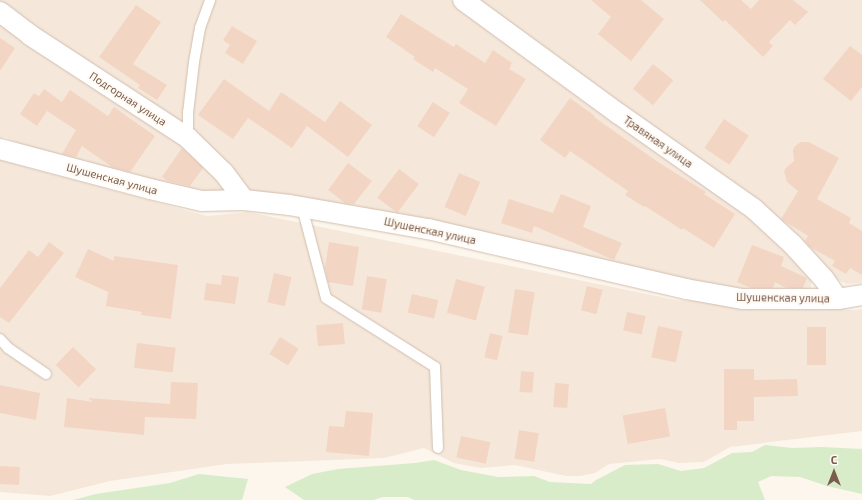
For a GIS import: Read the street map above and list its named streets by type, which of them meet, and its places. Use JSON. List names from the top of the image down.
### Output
{
  "streets": {
    "street": ["Подгорная улица", "Травяная улица", "Шушенская улица"]
  },
  "crossings": [
    ["Подгорная улица", "Шушенская улица"],
    ["Травяная улица", "Шушенская улица"]
  ],
  "north": "top"
}
